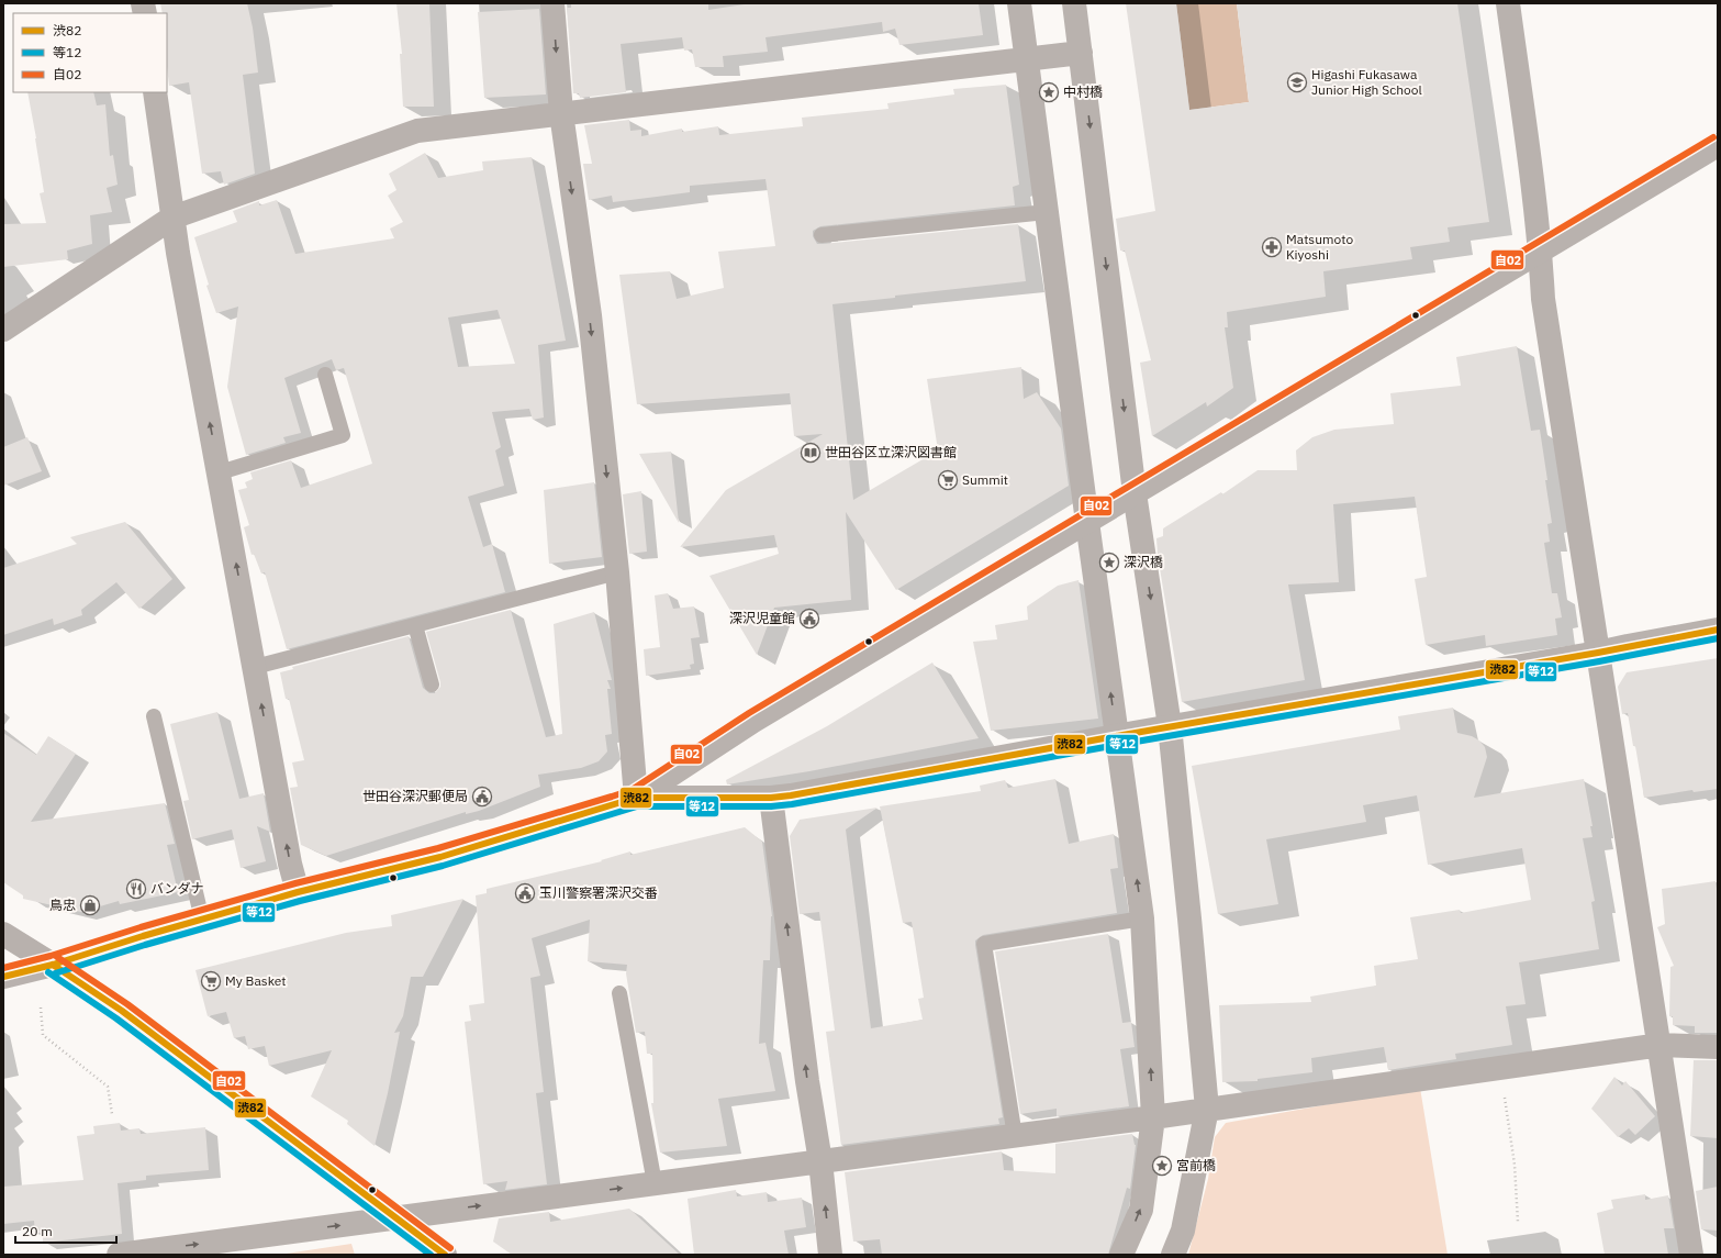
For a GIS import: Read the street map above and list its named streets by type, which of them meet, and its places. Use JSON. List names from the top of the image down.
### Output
{
  "places": {
    "school or university": ["Higashi Fukasawa Junior High School"],
    "place": ["中村橋", "深沢橋", "宮前橋"],
    "pharmacy": ["Matsumoto Kiyoshi"],
    "library": ["世田谷区立深沢図書館"],
    "supermarket": ["Summit", "My Basket"],
    "public building": ["深沢児童館", "世田谷深沢郵便局", "玉川警察署深沢交番"],
    "restaurant": ["バンダナ"],
    "shop": ["鳥忠"]
  },
  "lines": ["transit line 自02", "transit line 渋82", "transit line 等12"],
  "legend": ["渋82", "等12", "自02"],
  "scale_bar": "20 m"
}
